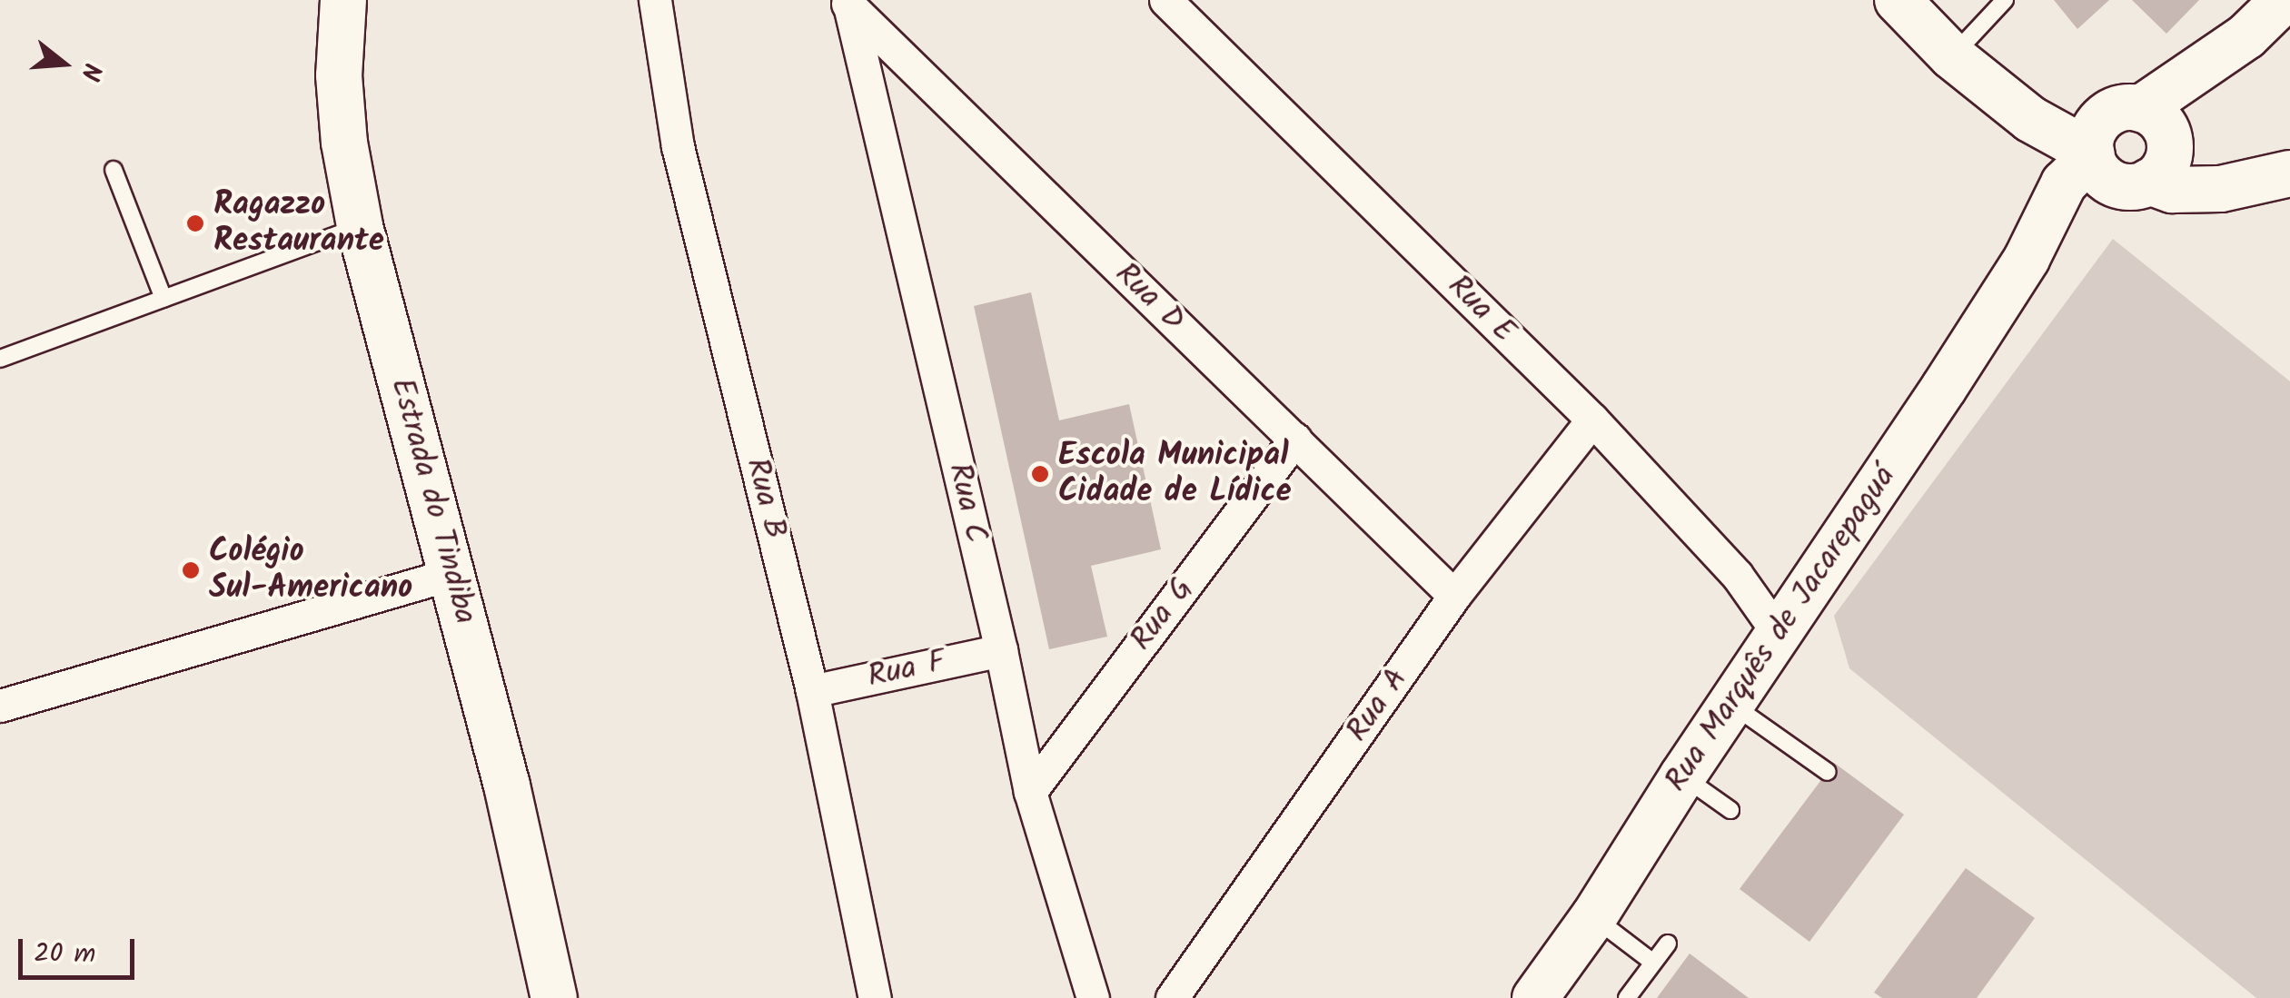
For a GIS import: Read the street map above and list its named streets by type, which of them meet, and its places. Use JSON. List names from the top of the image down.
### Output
{
  "streets": {
    "street": [
      "Rua D",
      "Rua E",
      "Rua B",
      "Estrada do Tindiba",
      "Rua C",
      "Rua G",
      "Rua Marquês de Jacarepaguá",
      "Rua F",
      "Rua A"
    ]
  },
  "crossings": [
    ["Rua D", "Rua C"],
    ["Rua D", "Rua G"],
    ["Rua D", "Rua A"],
    ["Rua E", "Rua Marquês de Jacarepaguá"],
    ["Rua E", "Rua A"],
    ["Rua B", "Rua F"],
    ["Rua C", "Rua G"],
    ["Rua C", "Rua F"]
  ],
  "places": ["Ragazzo Restaurante", "Escola Municipal Cidade de Lídice", "Colégio Sul-Americano"],
  "scale_bar": "20 m",
  "north": "right"
}
